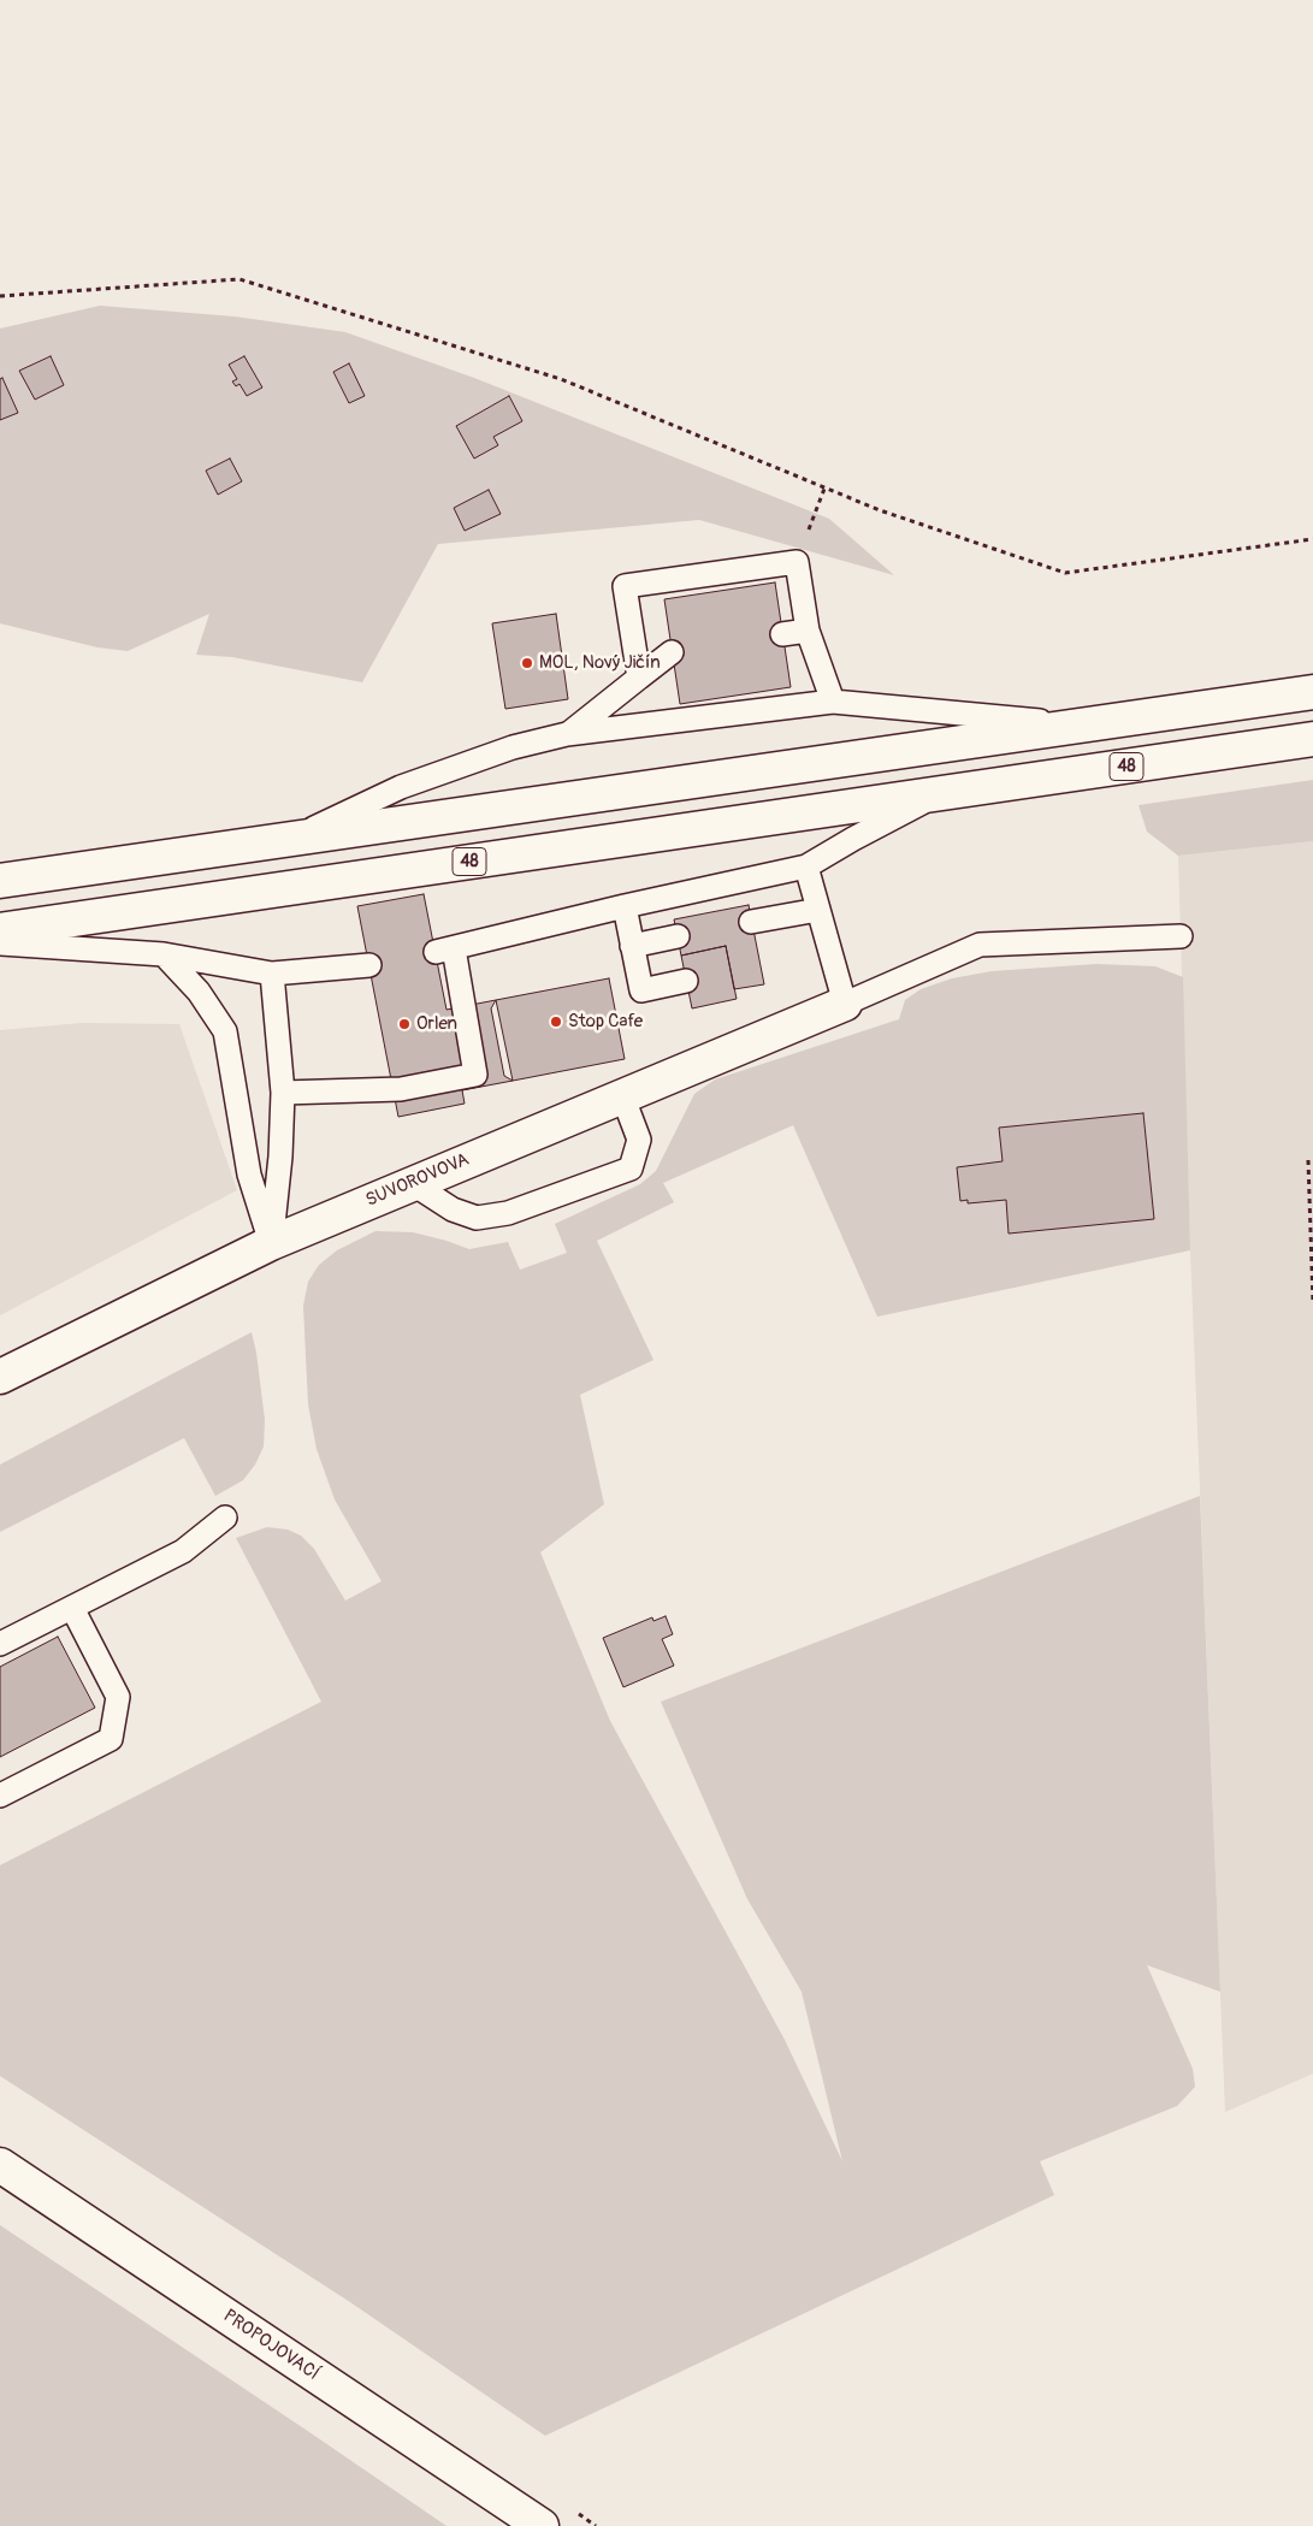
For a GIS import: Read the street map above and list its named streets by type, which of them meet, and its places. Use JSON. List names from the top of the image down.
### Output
{
  "streets": {
    "main road": ["48", "SUVOROVOVA", "PROPOJOVACÍ"]
  },
  "places": ["MOL, Nový Jičín", "Stop Cafe", "Orlen"]
}
